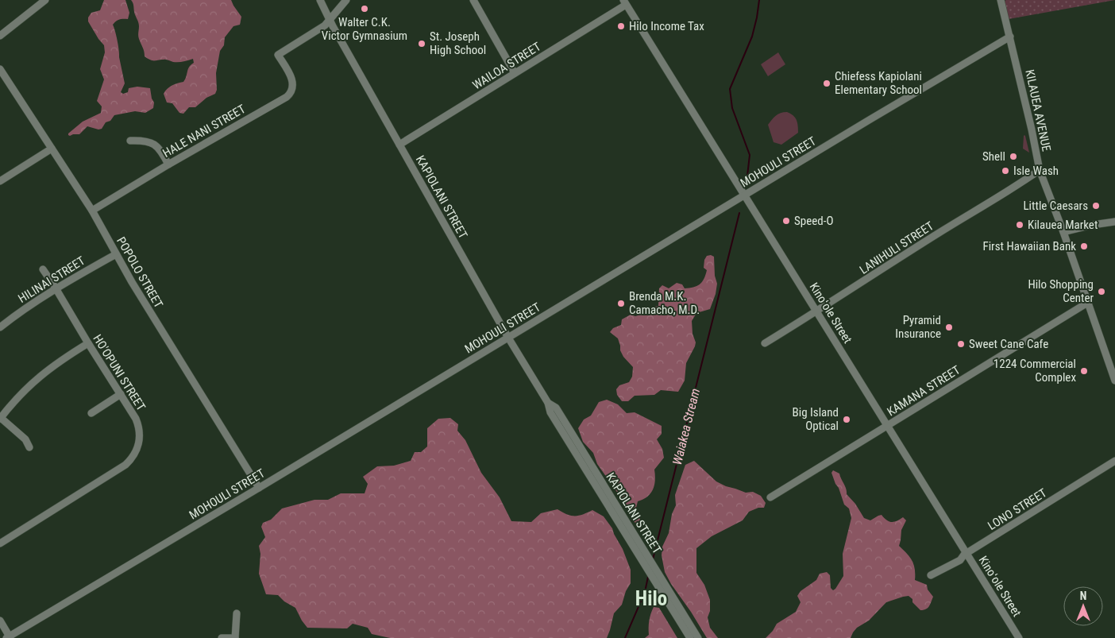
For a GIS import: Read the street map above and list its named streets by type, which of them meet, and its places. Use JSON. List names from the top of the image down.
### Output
{
  "streets": {
    "street": [
      "WAILOA STREET",
      "KILAUEA AVENUE",
      "HALE NANI STREET",
      "MOHOULI STREET",
      "KAPIOLANI STREET",
      "LANIHULI STREET",
      "POPOLO STREET",
      "HILINAI STREET",
      "Kinoʻole Street",
      "HO'OPUNI STREET",
      "KAMANA STREET",
      "LONO STREET"
    ]
  },
  "crossings": [
    ["WAILOA STREET", "KAPIOLANI STREET"],
    ["WAILOA STREET", "Kinoʻole Street"],
    ["KILAUEA AVENUE", "MOHOULI STREET"],
    ["KILAUEA AVENUE", "LANIHULI STREET"],
    ["KILAUEA AVENUE", "KAMANA STREET"],
    ["HALE NANI STREET", "KAPIOLANI STREET"],
    ["HALE NANI STREET", "POPOLO STREET"],
    ["MOHOULI STREET", "KAPIOLANI STREET"],
    ["MOHOULI STREET", "POPOLO STREET"],
    ["MOHOULI STREET", "Kinoʻole Street"],
    ["LANIHULI STREET", "Kinoʻole Street"],
    ["POPOLO STREET", "HILINAI STREET"],
    ["HILINAI STREET", "HO'OPUNI STREET"],
    ["Kinoʻole Street", "KAMANA STREET"],
    ["Kinoʻole Street", "LONO STREET"]
  ],
  "districts": ["Hilo"],
  "water": ["Waiakea Stream"],
  "places": [
    "Walter C.K. Victor Gymnasium",
    "Hilo Income Tax",
    "St. Joseph High School",
    "Chiefess Kapiolani Elementary School",
    "Shell",
    "Isle Wash",
    "Little Caesars",
    "Speed-O",
    "Kilauea Market",
    "First Hawaiian Bank",
    "Hilo Shopping Center",
    "Brenda M.K. Camacho, M.D.",
    "Pyramid Insurance",
    "Sweet Cane Cafe",
    "1224 Commercial Complex",
    "Big Island Optical"
  ],
  "north": "top"
}
